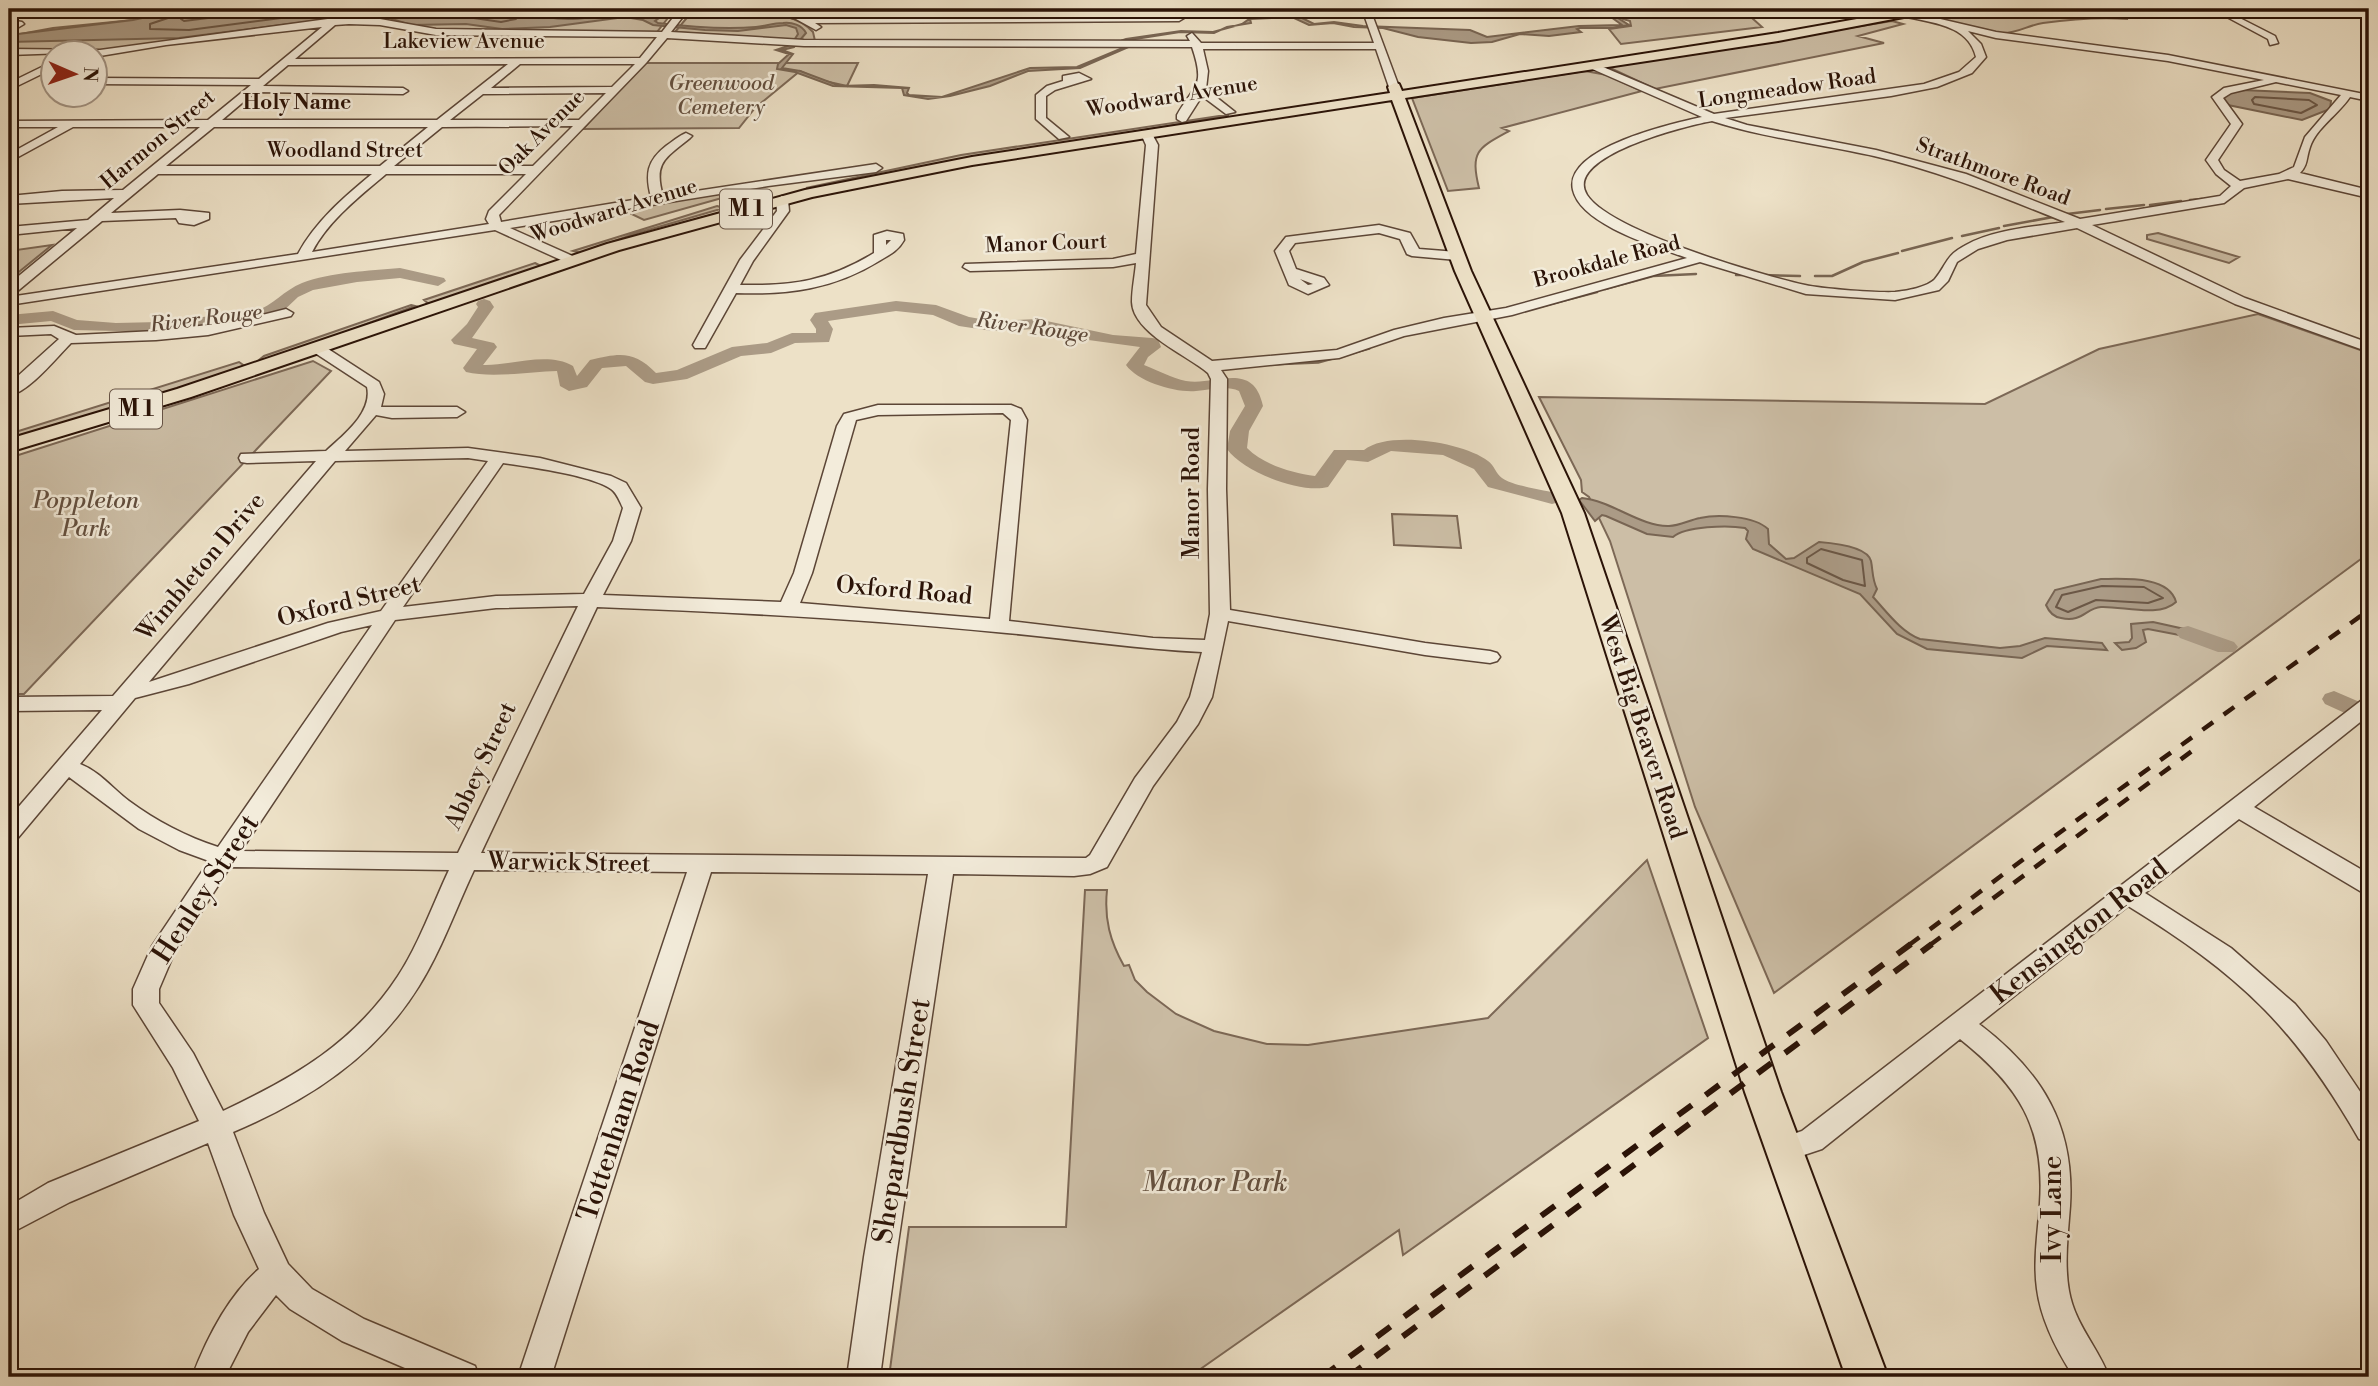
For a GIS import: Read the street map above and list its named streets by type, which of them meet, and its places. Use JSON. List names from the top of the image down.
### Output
{
  "streets": {
    "main road": ["Woodward Avenue", "M 1", "West Big Beaver Road"],
    "street": [
      "Lakeview Avenue",
      "Longmeadow Road",
      "Oak Avenue",
      "Harmon Street",
      "Woodland Street",
      "Strathmore Road",
      "Manor Court",
      "Brookdale Road",
      "Manor Road",
      "Wimbleton Drive",
      "Oxford Road",
      "Oxford Street",
      "Abbey Street",
      "Warwick Street",
      "Henley Street",
      "Kensington Road",
      "Tottenham Road",
      "Shepardbush Street",
      "Ivy Lane"
    ]
  },
  "crossings": [
    ["Lakeview Avenue", "Oak Avenue"],
    ["Lakeview Avenue", "Harmon Street"],
    ["Longmeadow Road", "Strathmore Road"],
    ["Longmeadow Road", "Brookdale Road"],
    ["Woodward Avenue", "Strathmore Road"],
    ["Woodward Avenue", "M 1"],
    ["Woodward Avenue", "West Big Beaver Road"],
    ["Oak Avenue", "Woodland Street"],
    ["Harmon Street", "Woodland Street"],
    ["Strathmore Road", "Brookdale Road"],
    ["Brookdale Road", "Manor Road"],
    ["Brookdale Road", "West Big Beaver Road"],
    ["Manor Road", "Oxford Road"],
    ["Manor Road", "Warwick Street"],
    ["Wimbleton Drive", "Oxford Street"],
    ["Wimbleton Drive", "Abbey Street"],
    ["Wimbleton Drive", "Warwick Street"],
    ["Oxford Road", "Oxford Street"],
    ["Oxford Road", "Abbey Street"],
    ["Oxford Street", "Abbey Street"],
    ["Oxford Street", "Henley Street"],
    ["West Big Beaver Road", "Kensington Road"],
    ["Abbey Street", "Warwick Street"],
    ["Abbey Street", "Henley Street"],
    ["Warwick Street", "Henley Street"],
    ["Warwick Street", "Tottenham Road"],
    ["Warwick Street", "Shepardbush Street"],
    ["Kensington Road", "Ivy Lane"]
  ],
  "districts": ["Holy Name"],
  "water": ["River Rouge"],
  "parks": ["Greenwood Cemetery", "Poppleton Park", "Manor Park"],
  "north": "right"
}
